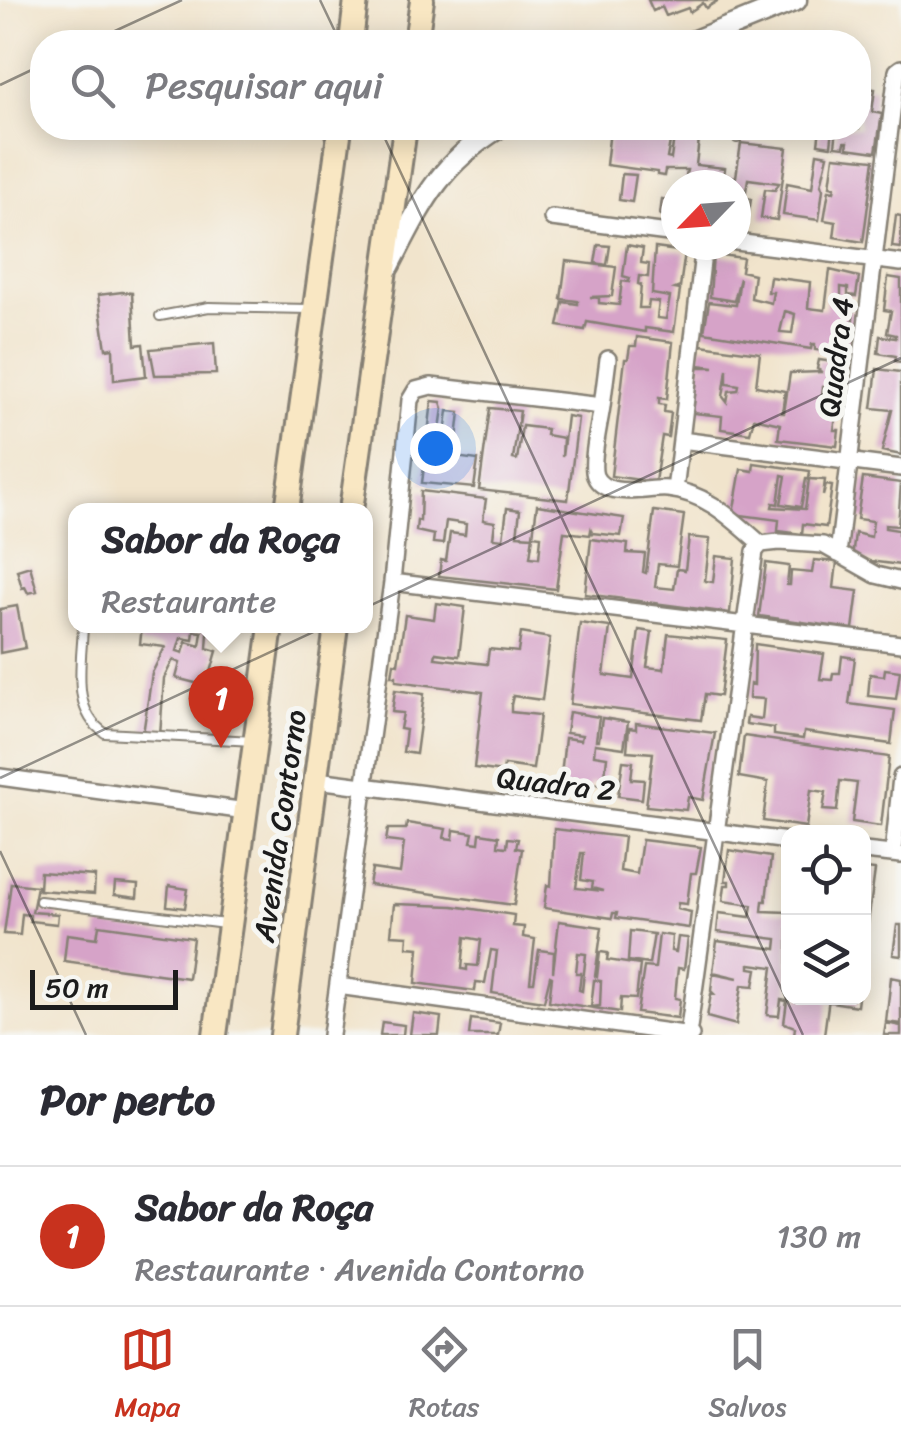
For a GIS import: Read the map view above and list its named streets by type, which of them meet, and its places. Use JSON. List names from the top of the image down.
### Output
{
  "streets": {
    "main road": ["Avenida Contorno"],
    "street": ["Quadra 4", "Quadra 2"]
  },
  "crossings": [
    ["Quadra 2", "Avenida Contorno"]
  ],
  "scale_bar": "50 m",
  "north": "bottom left",
  "page": {
    "search": "Pesquisar aqui",
    "popup": ["Sabor da Roça", "Restaurante"],
    "pins": "1",
    "scale": "50 m",
    "heading": "Por perto",
    "list": [
      {
        "mark": "1",
        "name": "Sabor da Roça",
        "note": "Restaurante · Avenida Contorno",
        "value": "130 m"
      }
    ],
    "nav": ["Mapa", "Rotas", "Salvos"]
  }
}
